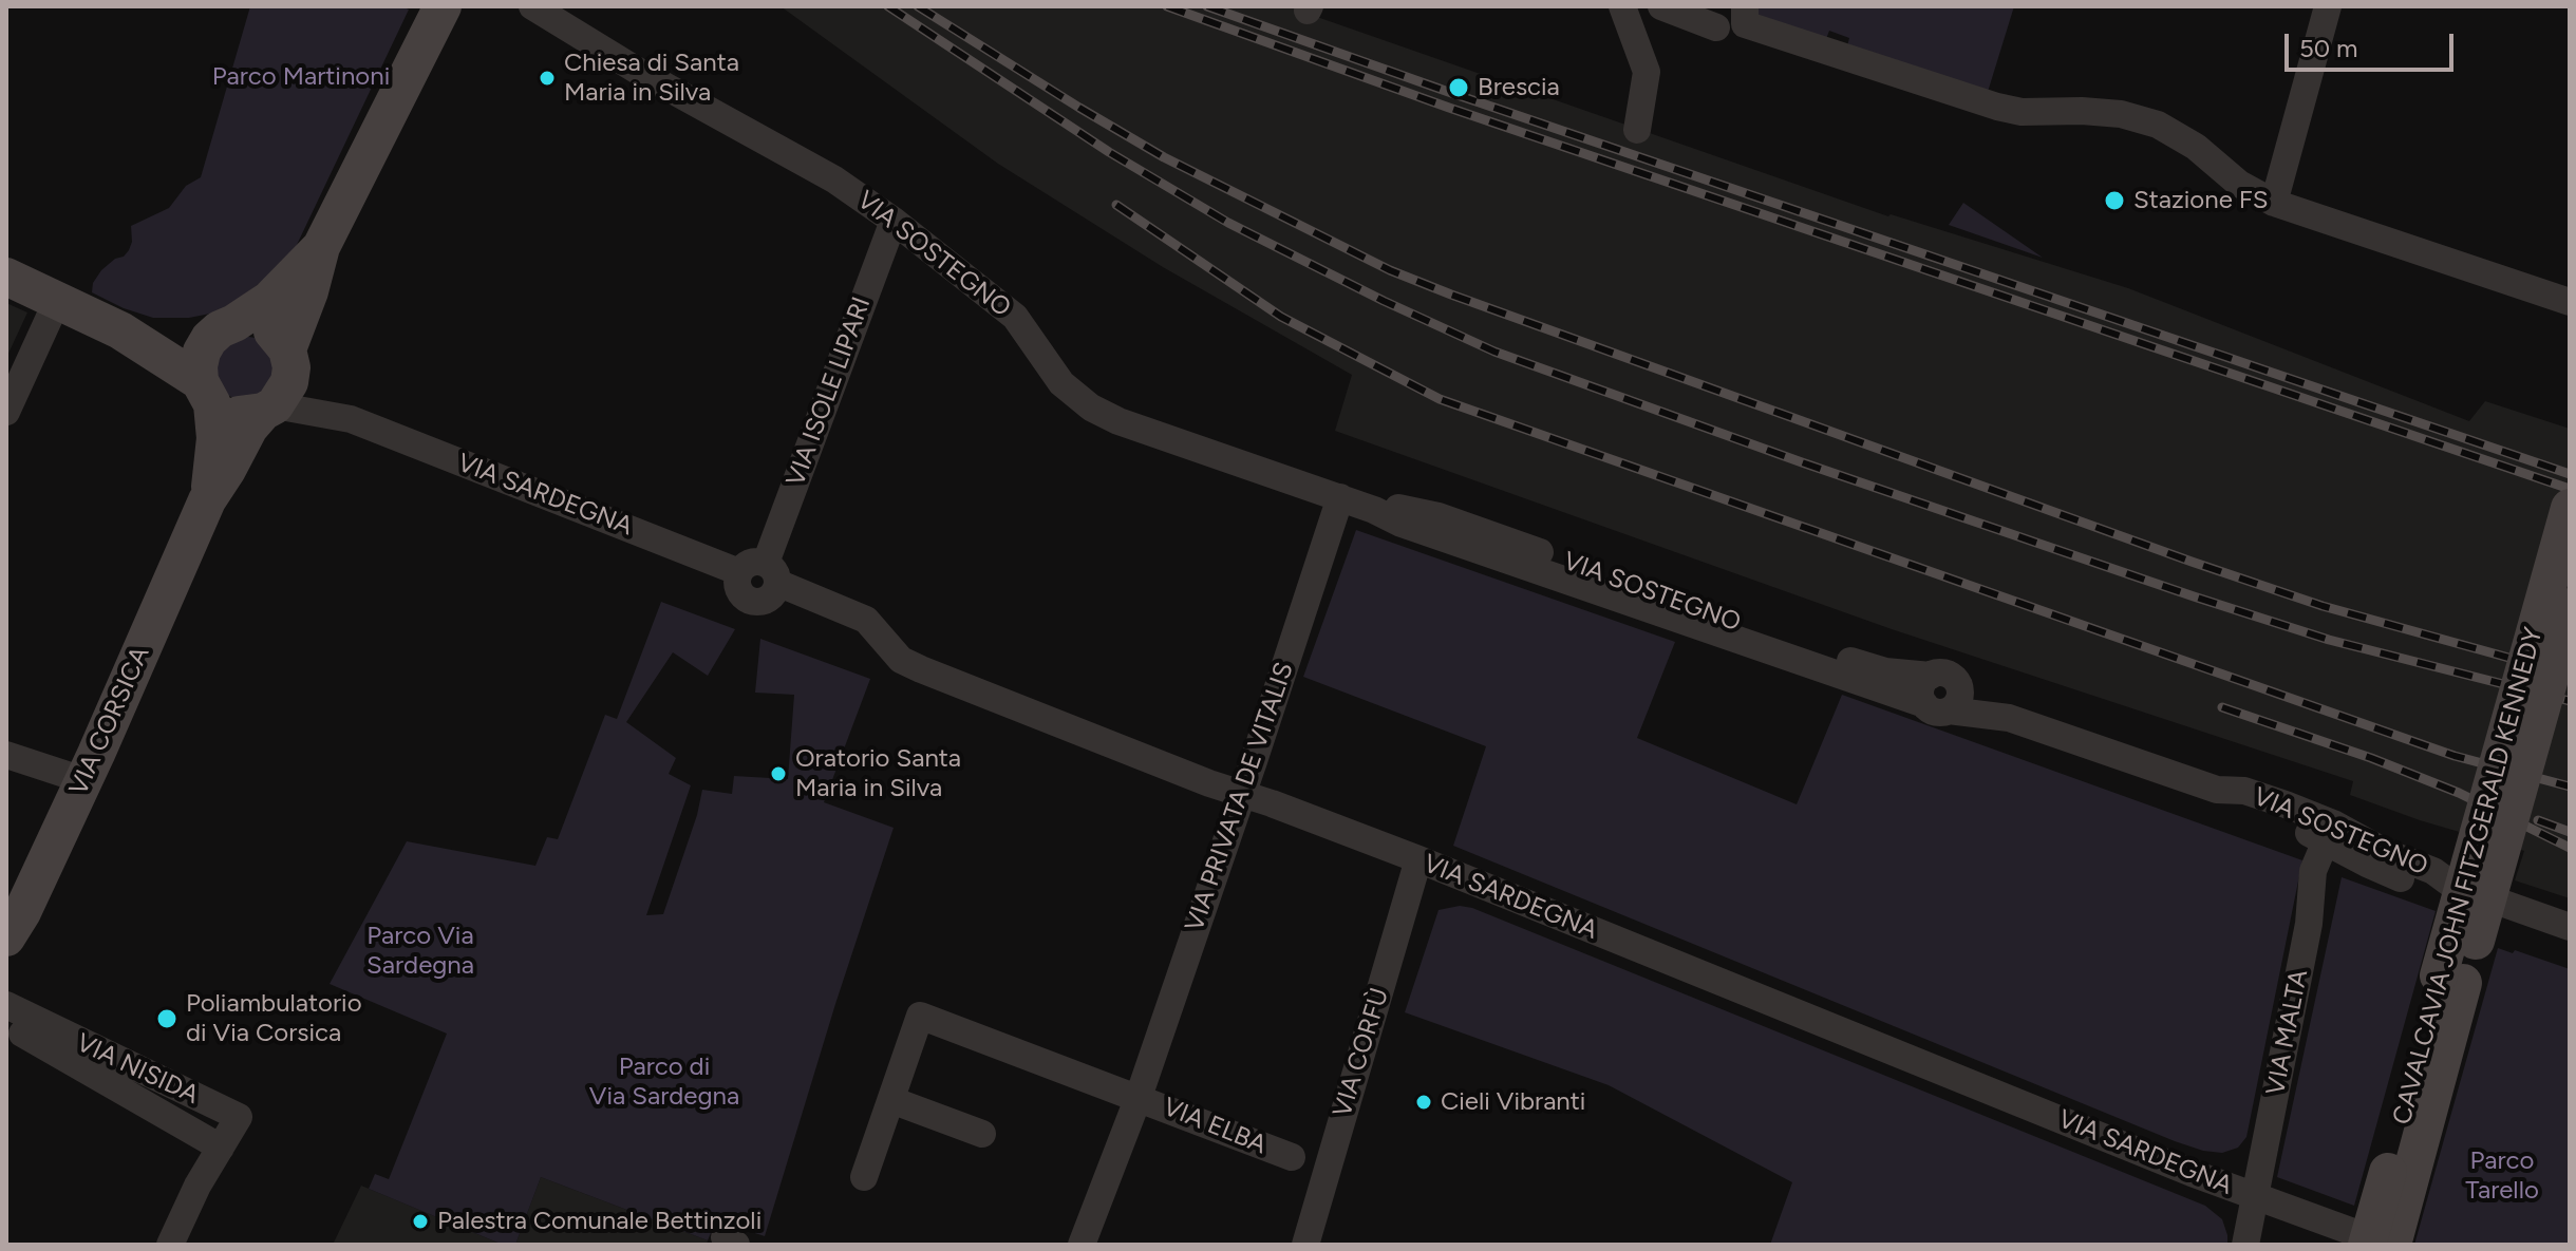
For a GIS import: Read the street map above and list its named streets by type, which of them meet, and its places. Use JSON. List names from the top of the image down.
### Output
{
  "streets": {
    "street": [
      "VIA SOSTEGNO",
      "VIA ISOLE LIPARI",
      "VIA SARDEGNA",
      "VIA CORSICA",
      "VIA PRIVATA DE VITALIS",
      "CAVALCAVIA JOHN FITZGERALD KENNEDY",
      "VIA MALTA",
      "VIA CORFÙ",
      "VIA NISIDA",
      "VIA ELBA"
    ]
  },
  "crossings": [
    ["VIA SOSTEGNO", "VIA ISOLE LIPARI"],
    ["VIA SOSTEGNO", "VIA PRIVATA DE VITALIS"],
    ["VIA SOSTEGNO", "VIA MALTA"],
    ["VIA ISOLE LIPARI", "VIA SARDEGNA"],
    ["VIA SARDEGNA", "VIA CORSICA"],
    ["VIA SARDEGNA", "VIA PRIVATA DE VITALIS"],
    ["VIA SARDEGNA", "CAVALCAVIA JOHN FITZGERALD KENNEDY"],
    ["VIA SARDEGNA", "VIA MALTA"],
    ["VIA SARDEGNA", "VIA CORFÙ"],
    ["VIA PRIVATA DE VITALIS", "VIA ELBA"]
  ],
  "parks": [
    "Parco Martinoni",
    "Parco Via Sardegna",
    "Parco di Via Sardegna",
    "Parco Tarello"
  ],
  "places": [
    "Chiesa di Santa Maria in Silva",
    "Brescia",
    "Stazione FS",
    "Oratorio Santa Maria in Silva",
    "Poliambulatorio di Via Corsica",
    "Cieli Vibranti",
    "Palestra Comunale Bettinzoli"
  ],
  "scale_bar": "50 m"
}
